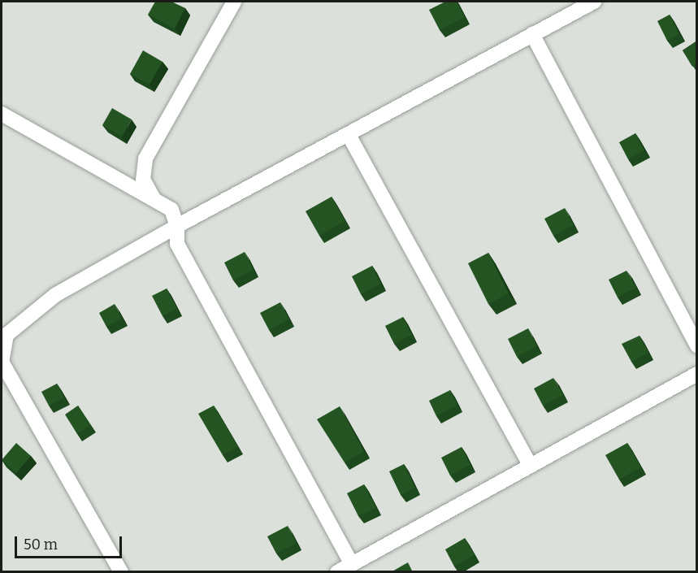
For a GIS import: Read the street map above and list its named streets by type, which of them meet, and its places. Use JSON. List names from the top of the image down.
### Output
{
  "scale_bar": "50 m"
}
